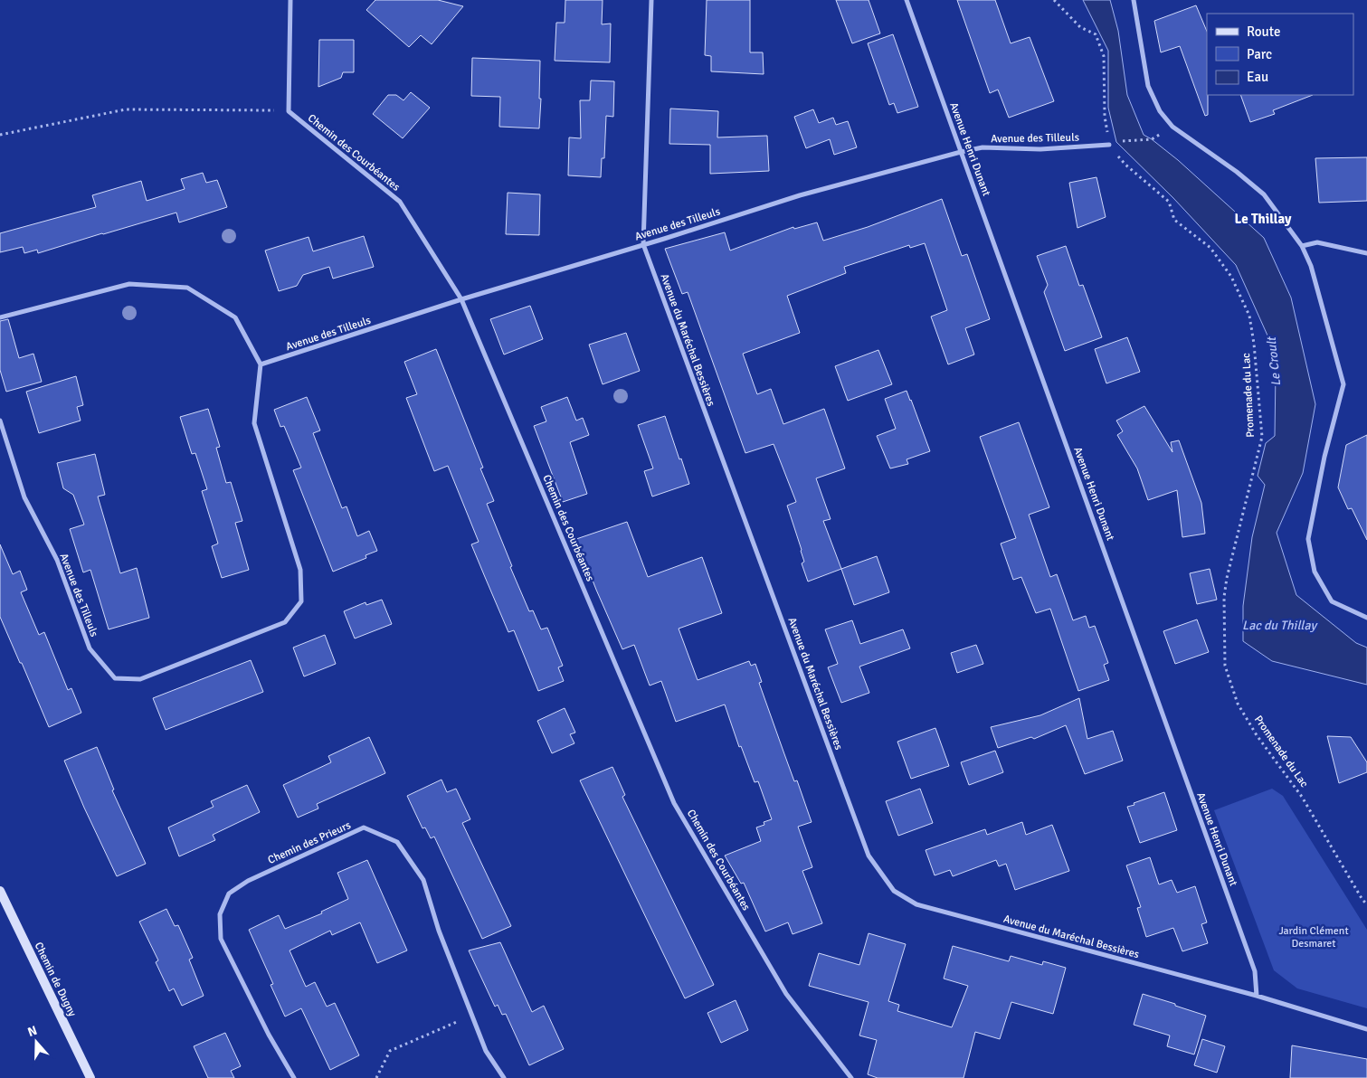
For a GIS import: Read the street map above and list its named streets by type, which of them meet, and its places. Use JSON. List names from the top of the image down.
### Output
{
  "streets": {
    "main road": ["Chemin de Dugny"],
    "street": [
      "Avenue des Tilleuls",
      "Avenue Henri Dunant",
      "Chemin des Courbéantes",
      "Avenue du Maréchal Bessières",
      "Chemin des Prieurs"
    ],
    "path": ["Promenade du Lac"]
  },
  "crossings": [
    ["Avenue des Tilleuls", "Avenue Henri Dunant"],
    ["Avenue des Tilleuls", "Chemin des Courbéantes"],
    ["Avenue des Tilleuls", "Avenue du Maréchal Bessières"],
    ["Avenue des Tilleuls", "Promenade du Lac"],
    ["Avenue Henri Dunant", "Avenue du Maréchal Bessières"]
  ],
  "districts": ["Le Thillay"],
  "water": ["Le Croult", "Lac du Thillay"],
  "parks": ["Jardin Clément Desmaret"],
  "legend": ["Route", "Parc", "Eau"],
  "north": "top"
}
